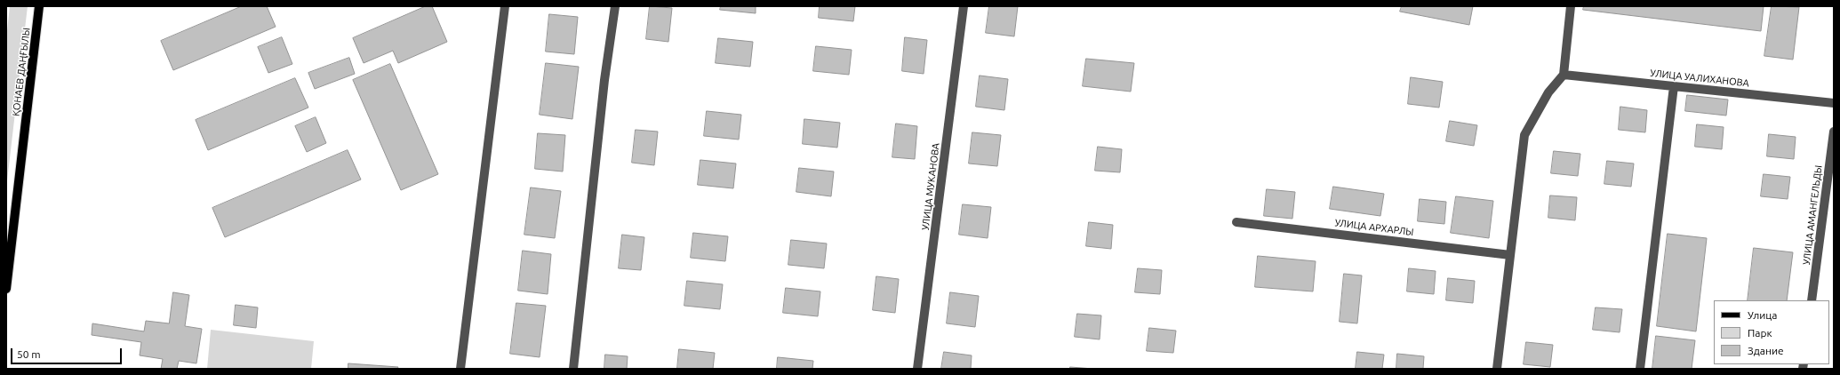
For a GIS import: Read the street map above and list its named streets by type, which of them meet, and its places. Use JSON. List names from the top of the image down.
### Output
{
  "streets": {
    "main road": ["ҚОНАЕВ ДАҢҒЫЛЫ"],
    "street": [
      "УЛИЦА УАЛИХАНОВА",
      "УЛИЦА МУКАНОВА",
      "УЛИЦА АМАНГЕЛЬДЫ",
      "УЛИЦА АРХАРЛЫ"
    ]
  },
  "legend": ["Улица", "Парк", "Здание"],
  "scale_bar": "50 m"
}
